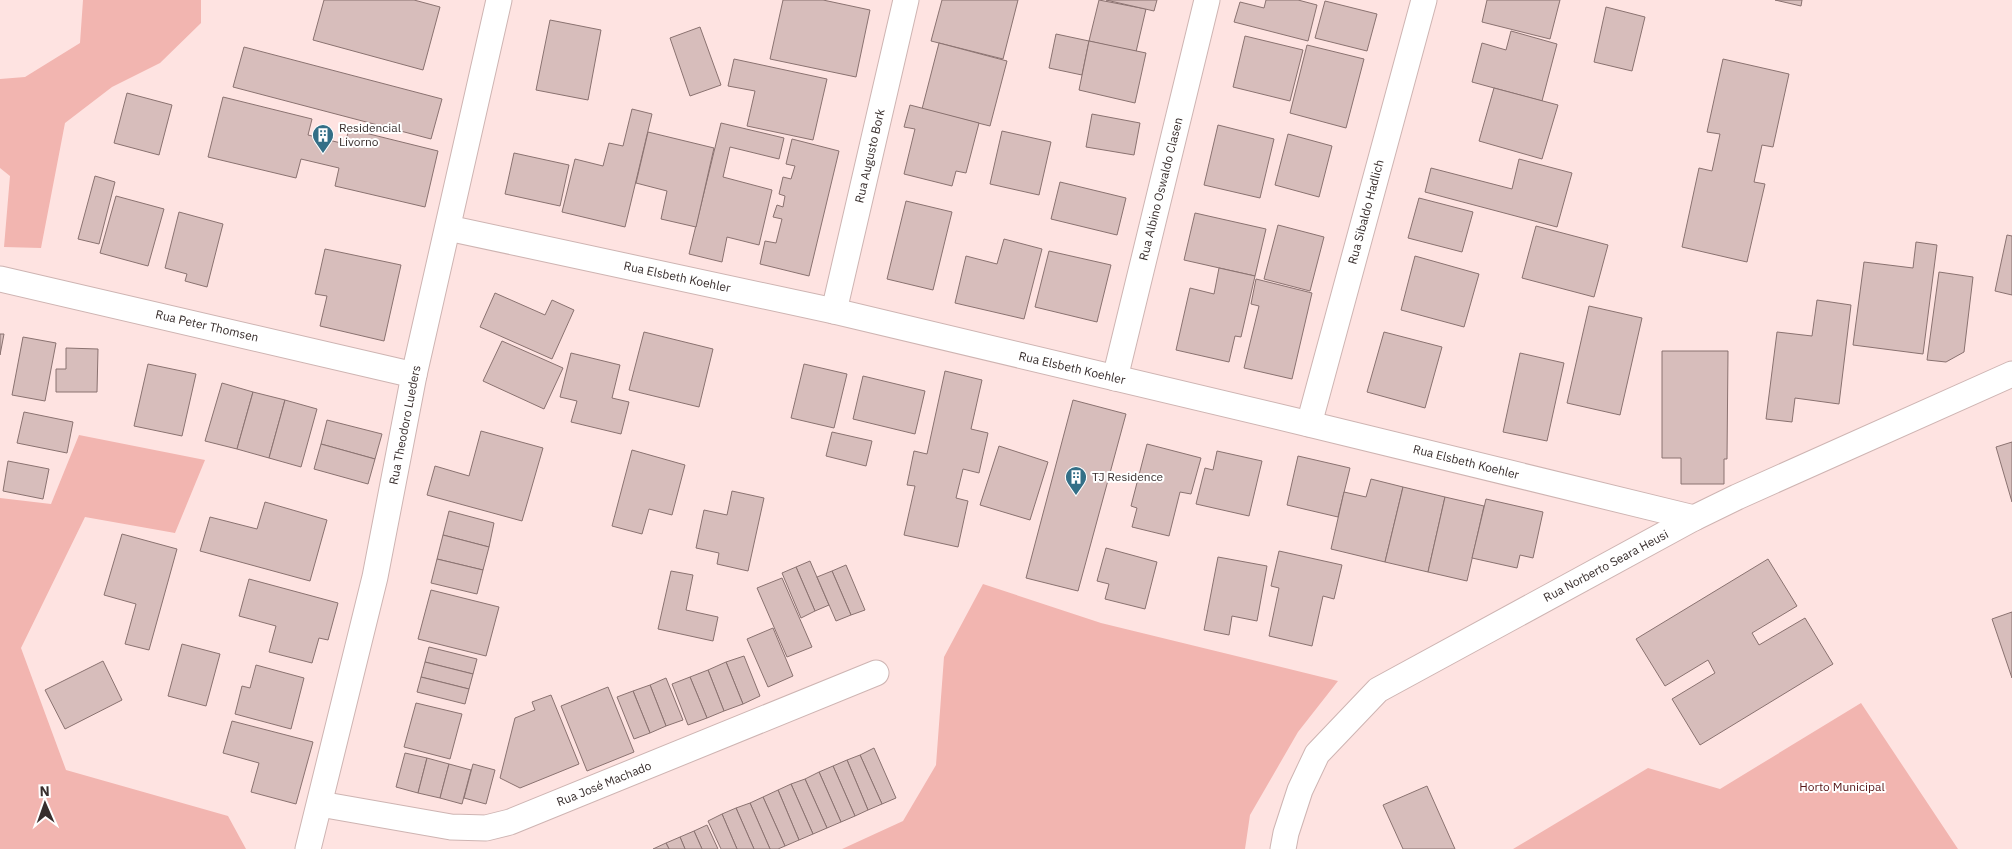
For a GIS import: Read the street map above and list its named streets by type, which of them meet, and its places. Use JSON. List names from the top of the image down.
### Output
{
  "streets": {
    "street": [
      "Rua Augusto Bork",
      "Rua Albino Oswaldo Clasen",
      "Rua Sibaldo Hadlich",
      "Rua Elsbeth Koehler",
      "Rua Peter Thomsen",
      "Rua Theodoro Lueders",
      "Rua Norberto Seara Heusi",
      "Rua José Machado"
    ]
  },
  "crossings": [
    ["Rua Augusto Bork", "Rua Elsbeth Koehler"],
    ["Rua Albino Oswaldo Clasen", "Rua Elsbeth Koehler"],
    ["Rua Sibaldo Hadlich", "Rua Elsbeth Koehler"],
    ["Rua Elsbeth Koehler", "Rua Theodoro Lueders"],
    ["Rua Elsbeth Koehler", "Rua Norberto Seara Heusi"],
    ["Rua Peter Thomsen", "Rua Theodoro Lueders"],
    ["Rua Theodoro Lueders", "Rua José Machado"]
  ],
  "parks": ["Horto Municipal"],
  "places": {
    "building": ["Residencial Livorno", "TJ Residence"]
  },
  "north": "top"
}
